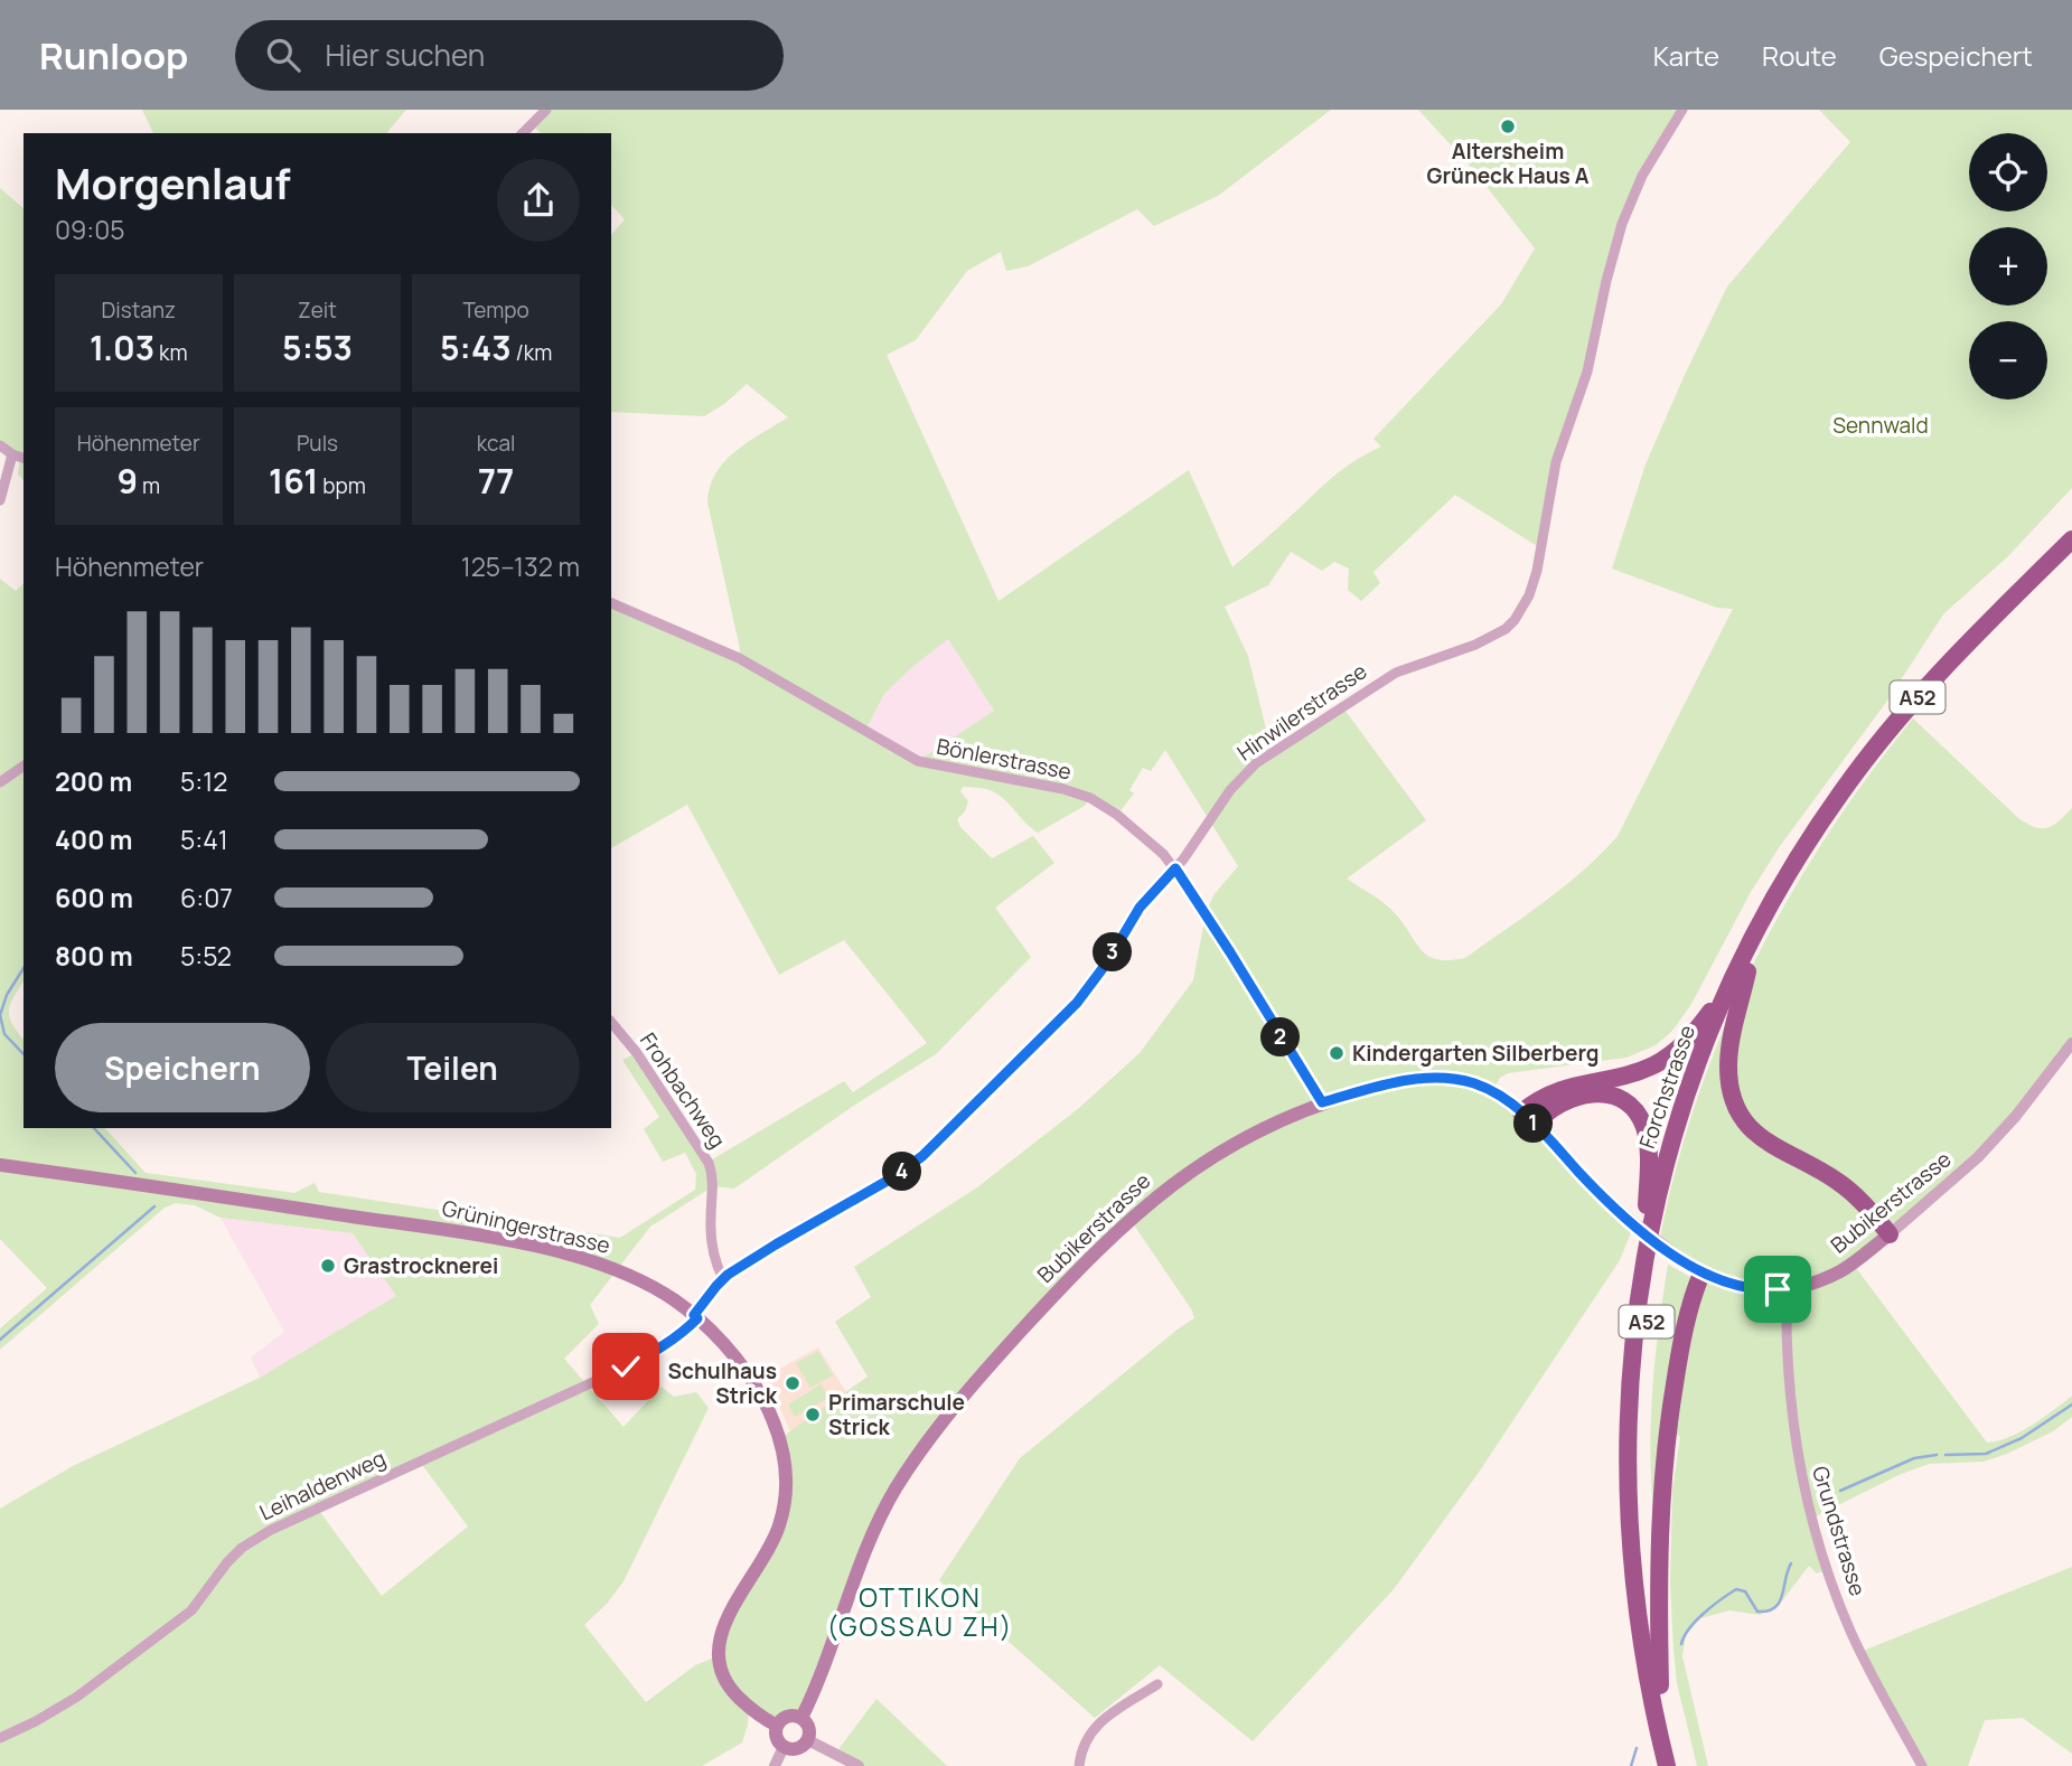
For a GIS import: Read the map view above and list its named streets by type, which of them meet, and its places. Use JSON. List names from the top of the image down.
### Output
{
  "streets": {
    "highway": ["A52", "Forchstrasse"],
    "main road": ["Bubikerstrasse", "Grüningerstrasse"],
    "street": [
      "Hinwilerstrasse",
      "Bönlerstrasse",
      "Frohbachweg",
      "Leihaldenweg",
      "Grundstrasse"
    ]
  },
  "crossings": [
    ["Hinwilerstrasse", "Bönlerstrasse"],
    ["Hinwilerstrasse", "Frohbachweg"],
    ["Hinwilerstrasse", "Grüningerstrasse"],
    ["Hinwilerstrasse", "Leihaldenweg"],
    ["Bönlerstrasse", "Bubikerstrasse"],
    ["Bubikerstrasse", "Grüningerstrasse"],
    ["Bubikerstrasse", "Grundstrasse"],
    ["Grüningerstrasse", "Leihaldenweg"]
  ],
  "districts": ["OTTIKON (GOSSAU ZH)"],
  "parks": ["Sennwald"],
  "places": [
    "Altersheim Grüneck Haus A",
    "Kindergarten Silberberg",
    "Grastrocknerei",
    "Schulhaus Strick",
    "Primarschule Strick"
  ],
  "page": {
    "header": "Runloop",
    "search": "Hier suchen",
    "nav": ["Karte", "Route", "Gespeichert"],
    "map_buttons": ["+", "−"],
    "heading": ["Morgenlauf", "09:05"],
    "stats": [
      ["Distanz", "1.03 km"],
      ["Zeit", "5:53"],
      ["Tempo", "5:43 /km"],
      ["Höhenmeter", "9 m"],
      ["Puls", "161 bpm"],
      ["kcal", "77"]
    ],
    "chart": ["Höhenmeter", "125–132 m"],
    "list": [
      {
        "name": "200 m",
        "note": "5:12"
      },
      {
        "name": "400 m",
        "note": "5:41"
      },
      {
        "name": "600 m",
        "note": "6:07"
      },
      {
        "name": "800 m",
        "note": "5:52"
      }
    ],
    "pins": [
      "3",
      "2",
      "1",
      "4"
    ],
    "buttons": ["Speichern", "Teilen"]
  }
}
